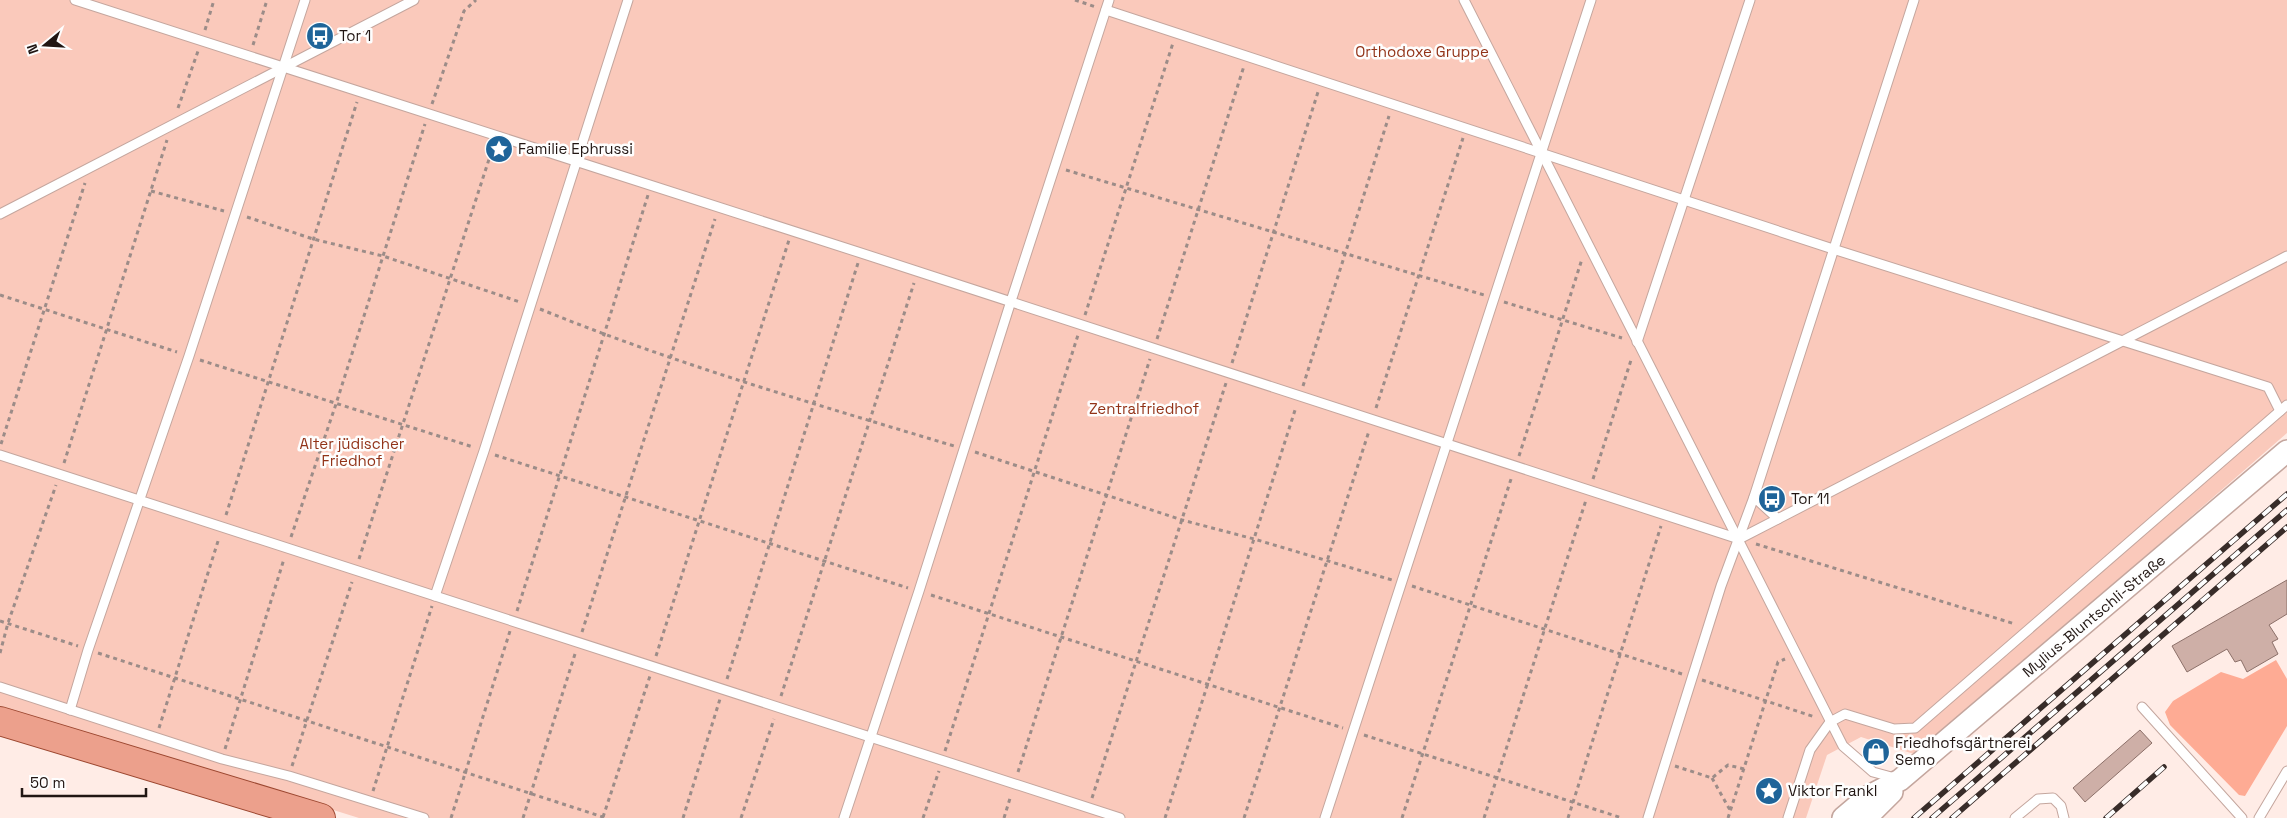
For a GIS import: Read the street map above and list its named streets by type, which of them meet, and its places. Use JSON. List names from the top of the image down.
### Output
{
  "streets": {
    "street": ["Mylius-Bluntschli-Straße"]
  },
  "parks": ["Orthodoxe Gruppe", "Zentralfriedhof", "Alter jüdischer Friedhof"],
  "places": {
    "bus stop": ["Tor 1", "Tor 11"],
    "place": ["Familie Ephrussi", "Viktor Frankl"],
    "shop": ["Friedhofsgärtnerei Semo"]
  },
  "scale_bar": "50 m",
  "north": "left"
}
